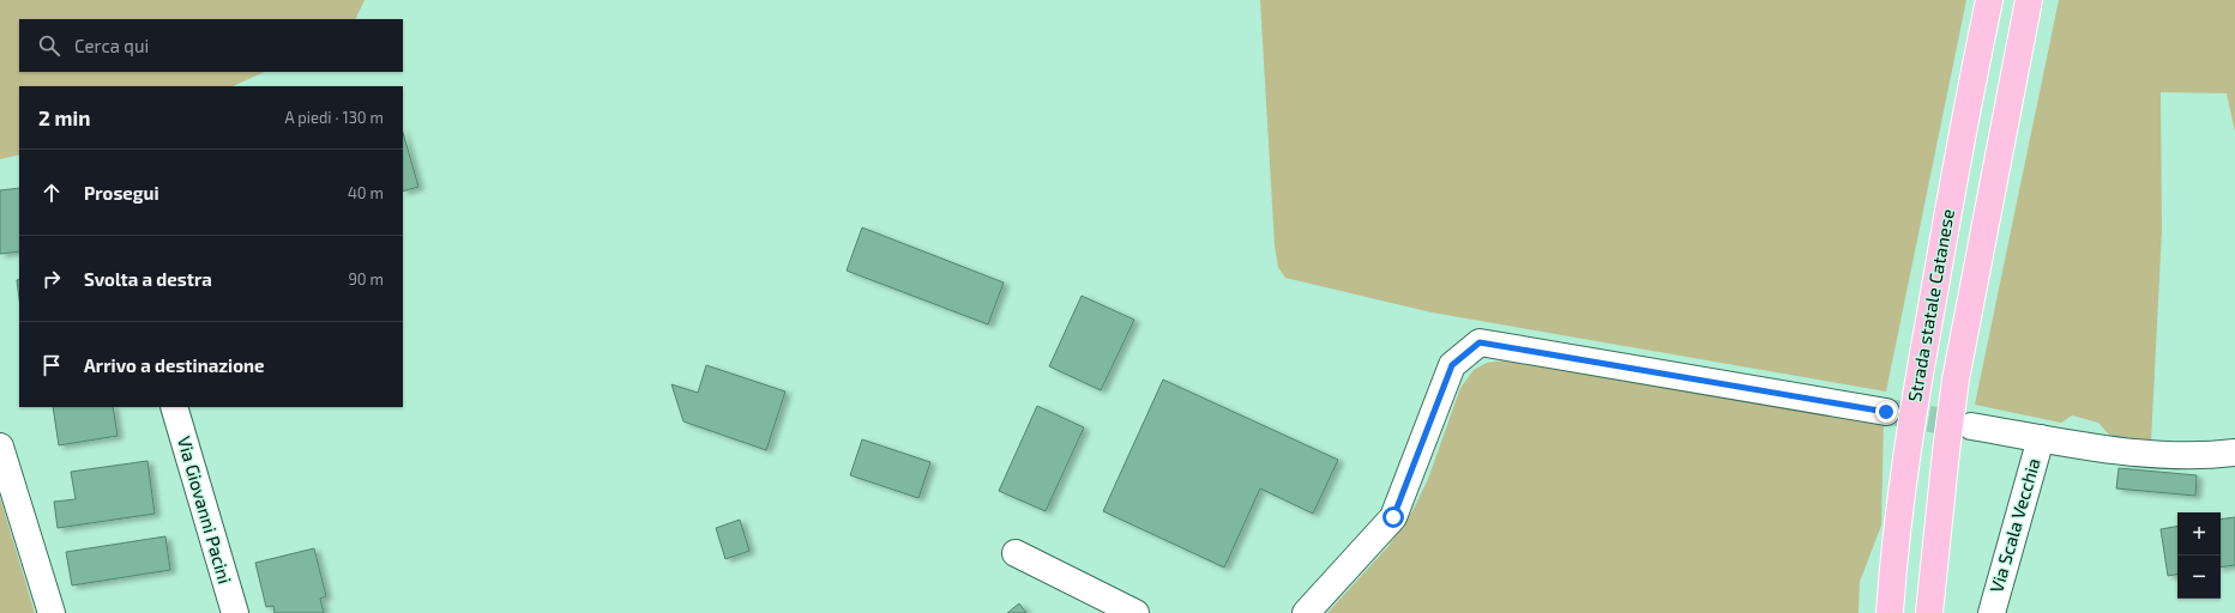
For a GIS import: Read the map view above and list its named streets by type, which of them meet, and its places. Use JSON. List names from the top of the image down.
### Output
{
  "streets": {
    "main road": ["Strada statale Catanese"],
    "street": ["Via Giovanni Pacini", "Via Scala Vecchia"]
  },
  "page": {
    "search": "Cerca qui",
    "heading": ["2 min", "A piedi · 130 m"],
    "list": [
      ["Prosegui", "40 m"],
      ["Svolta a destra", "90 m"],
      "Arrivo a destinazione"
    ],
    "map_buttons": ["+", "−"]
  }
}
